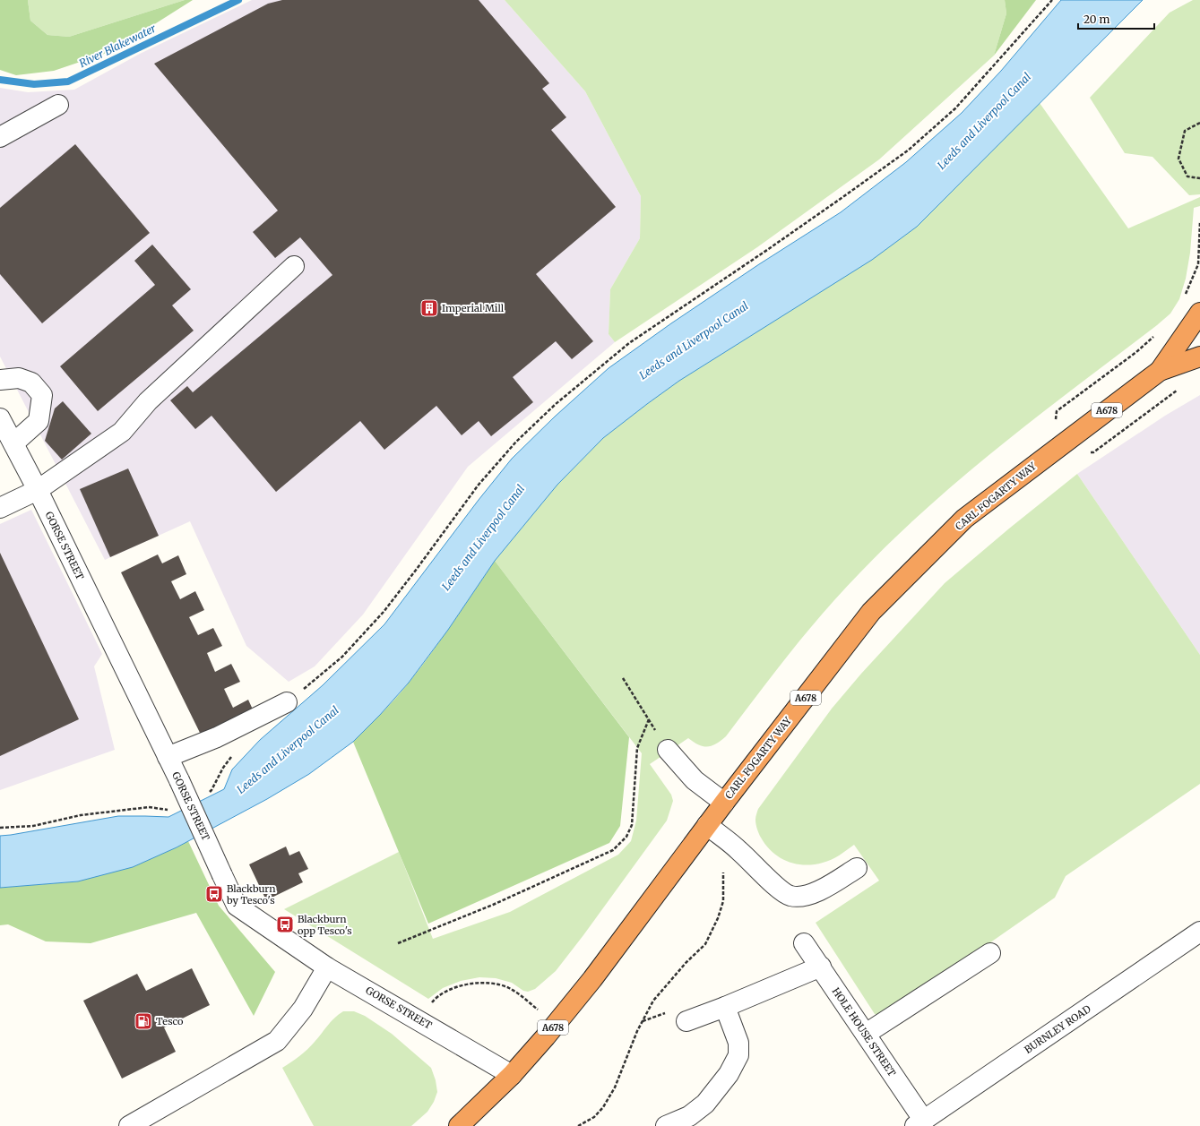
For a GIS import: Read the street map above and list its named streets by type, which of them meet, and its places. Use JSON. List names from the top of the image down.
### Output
{
  "streets": {
    "highway": ["A678", "CARL FOGARTY WAY"],
    "street": ["GORSE STREET", "BURNLEY ROAD", "HOLE HOUSE STREET"]
  },
  "crossings": [
    ["CARL FOGARTY WAY", "GORSE STREET"],
    ["BURNLEY ROAD", "HOLE HOUSE STREET"]
  ],
  "water": ["River Blakewater", "Leeds and Liverpool Canal"],
  "places": {
    "building": ["Imperial Mill"],
    "bus stop": ["Blackburn by Tesco's", "Blackburn opp Tesco's"],
    "fuel station": ["Tesco"]
  },
  "scale_bar": "20 m"
}
